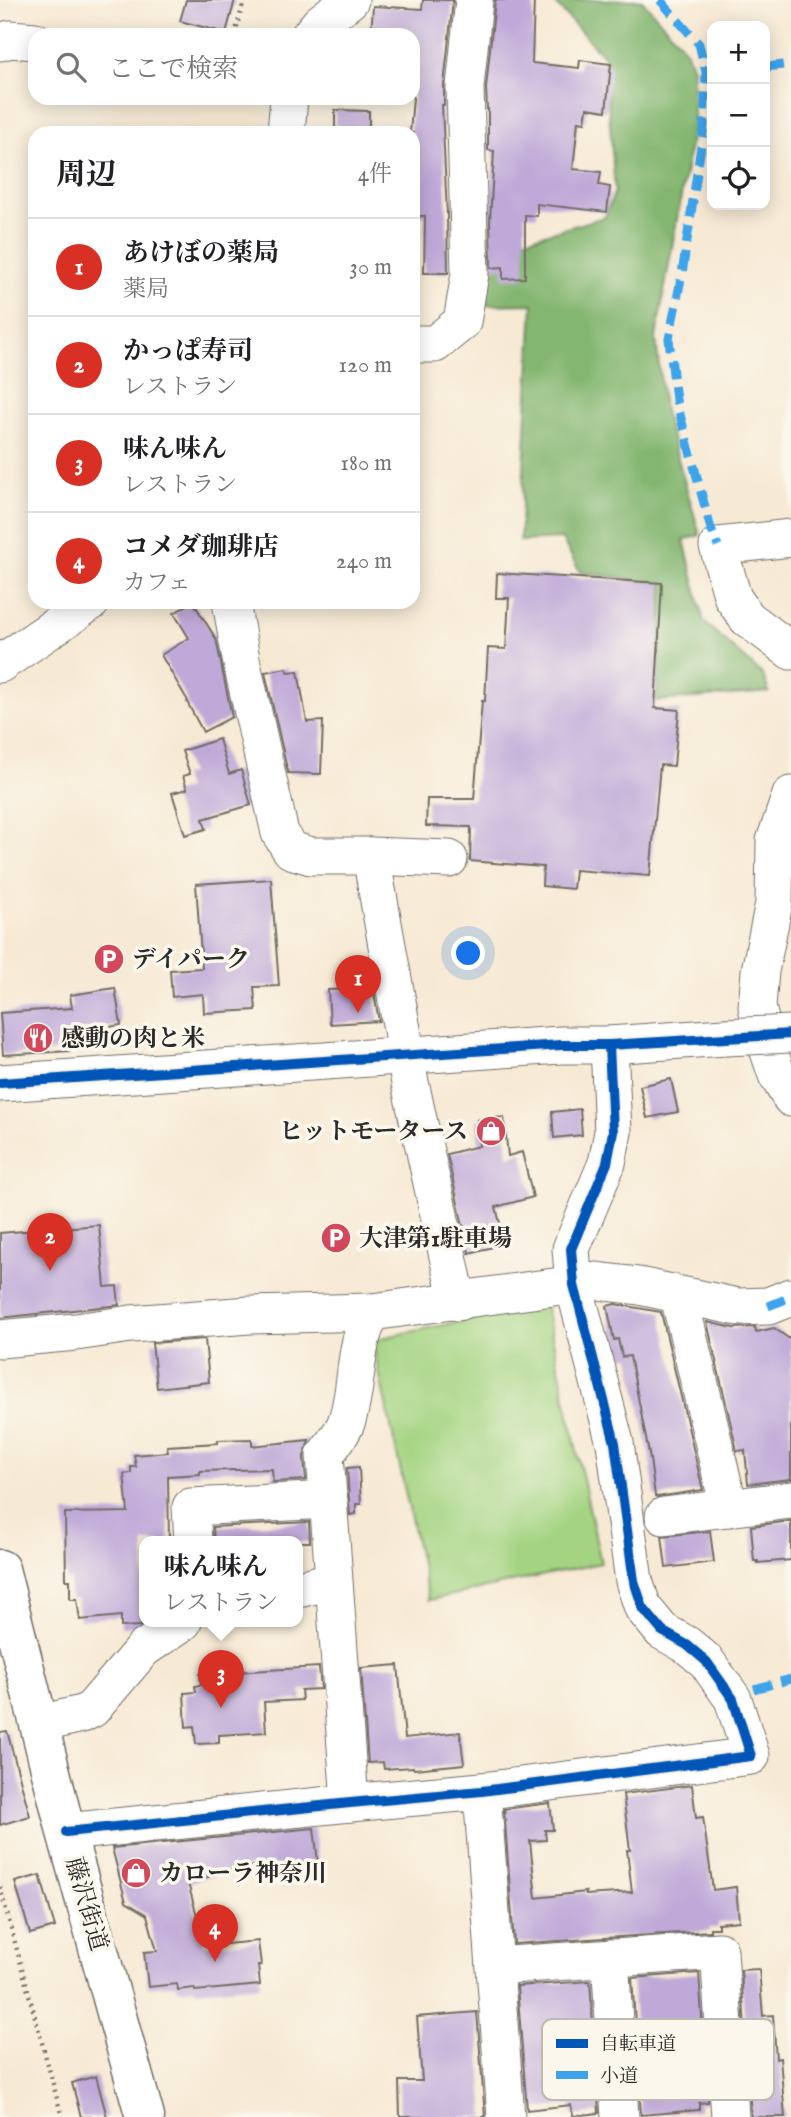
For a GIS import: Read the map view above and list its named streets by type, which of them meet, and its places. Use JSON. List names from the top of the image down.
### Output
{
  "streets": {
    "highway": ["藤沢街道"]
  },
  "places": {
    "parking": ["デイパーク", "大津第1駐車場"],
    "restaurant": ["感動の肉と米"],
    "shop": ["ヒットモータース", "カローラ神奈川"]
  },
  "legend": ["自転車道", "小道"],
  "page": {
    "map_buttons": ["+", "−"],
    "search": "ここで検索",
    "heading": ["周辺", "4件"],
    "list": [
      {
        "mark": "1",
        "name": "あけぼの薬局",
        "note": "薬局",
        "value": "30 m"
      },
      {
        "mark": "2",
        "name": "かっぱ寿司",
        "note": "レストラン",
        "value": "120 m"
      },
      {
        "mark": "3",
        "name": "味ん味ん",
        "note": "レストラン",
        "value": "180 m"
      },
      {
        "mark": "4",
        "name": "コメダ珈琲店",
        "note": "カフェ",
        "value": "240 m"
      }
    ],
    "pins": [
      "1",
      "2",
      "3",
      "4"
    ],
    "popup": ["味ん味ん", "レストラン"]
  }
}
